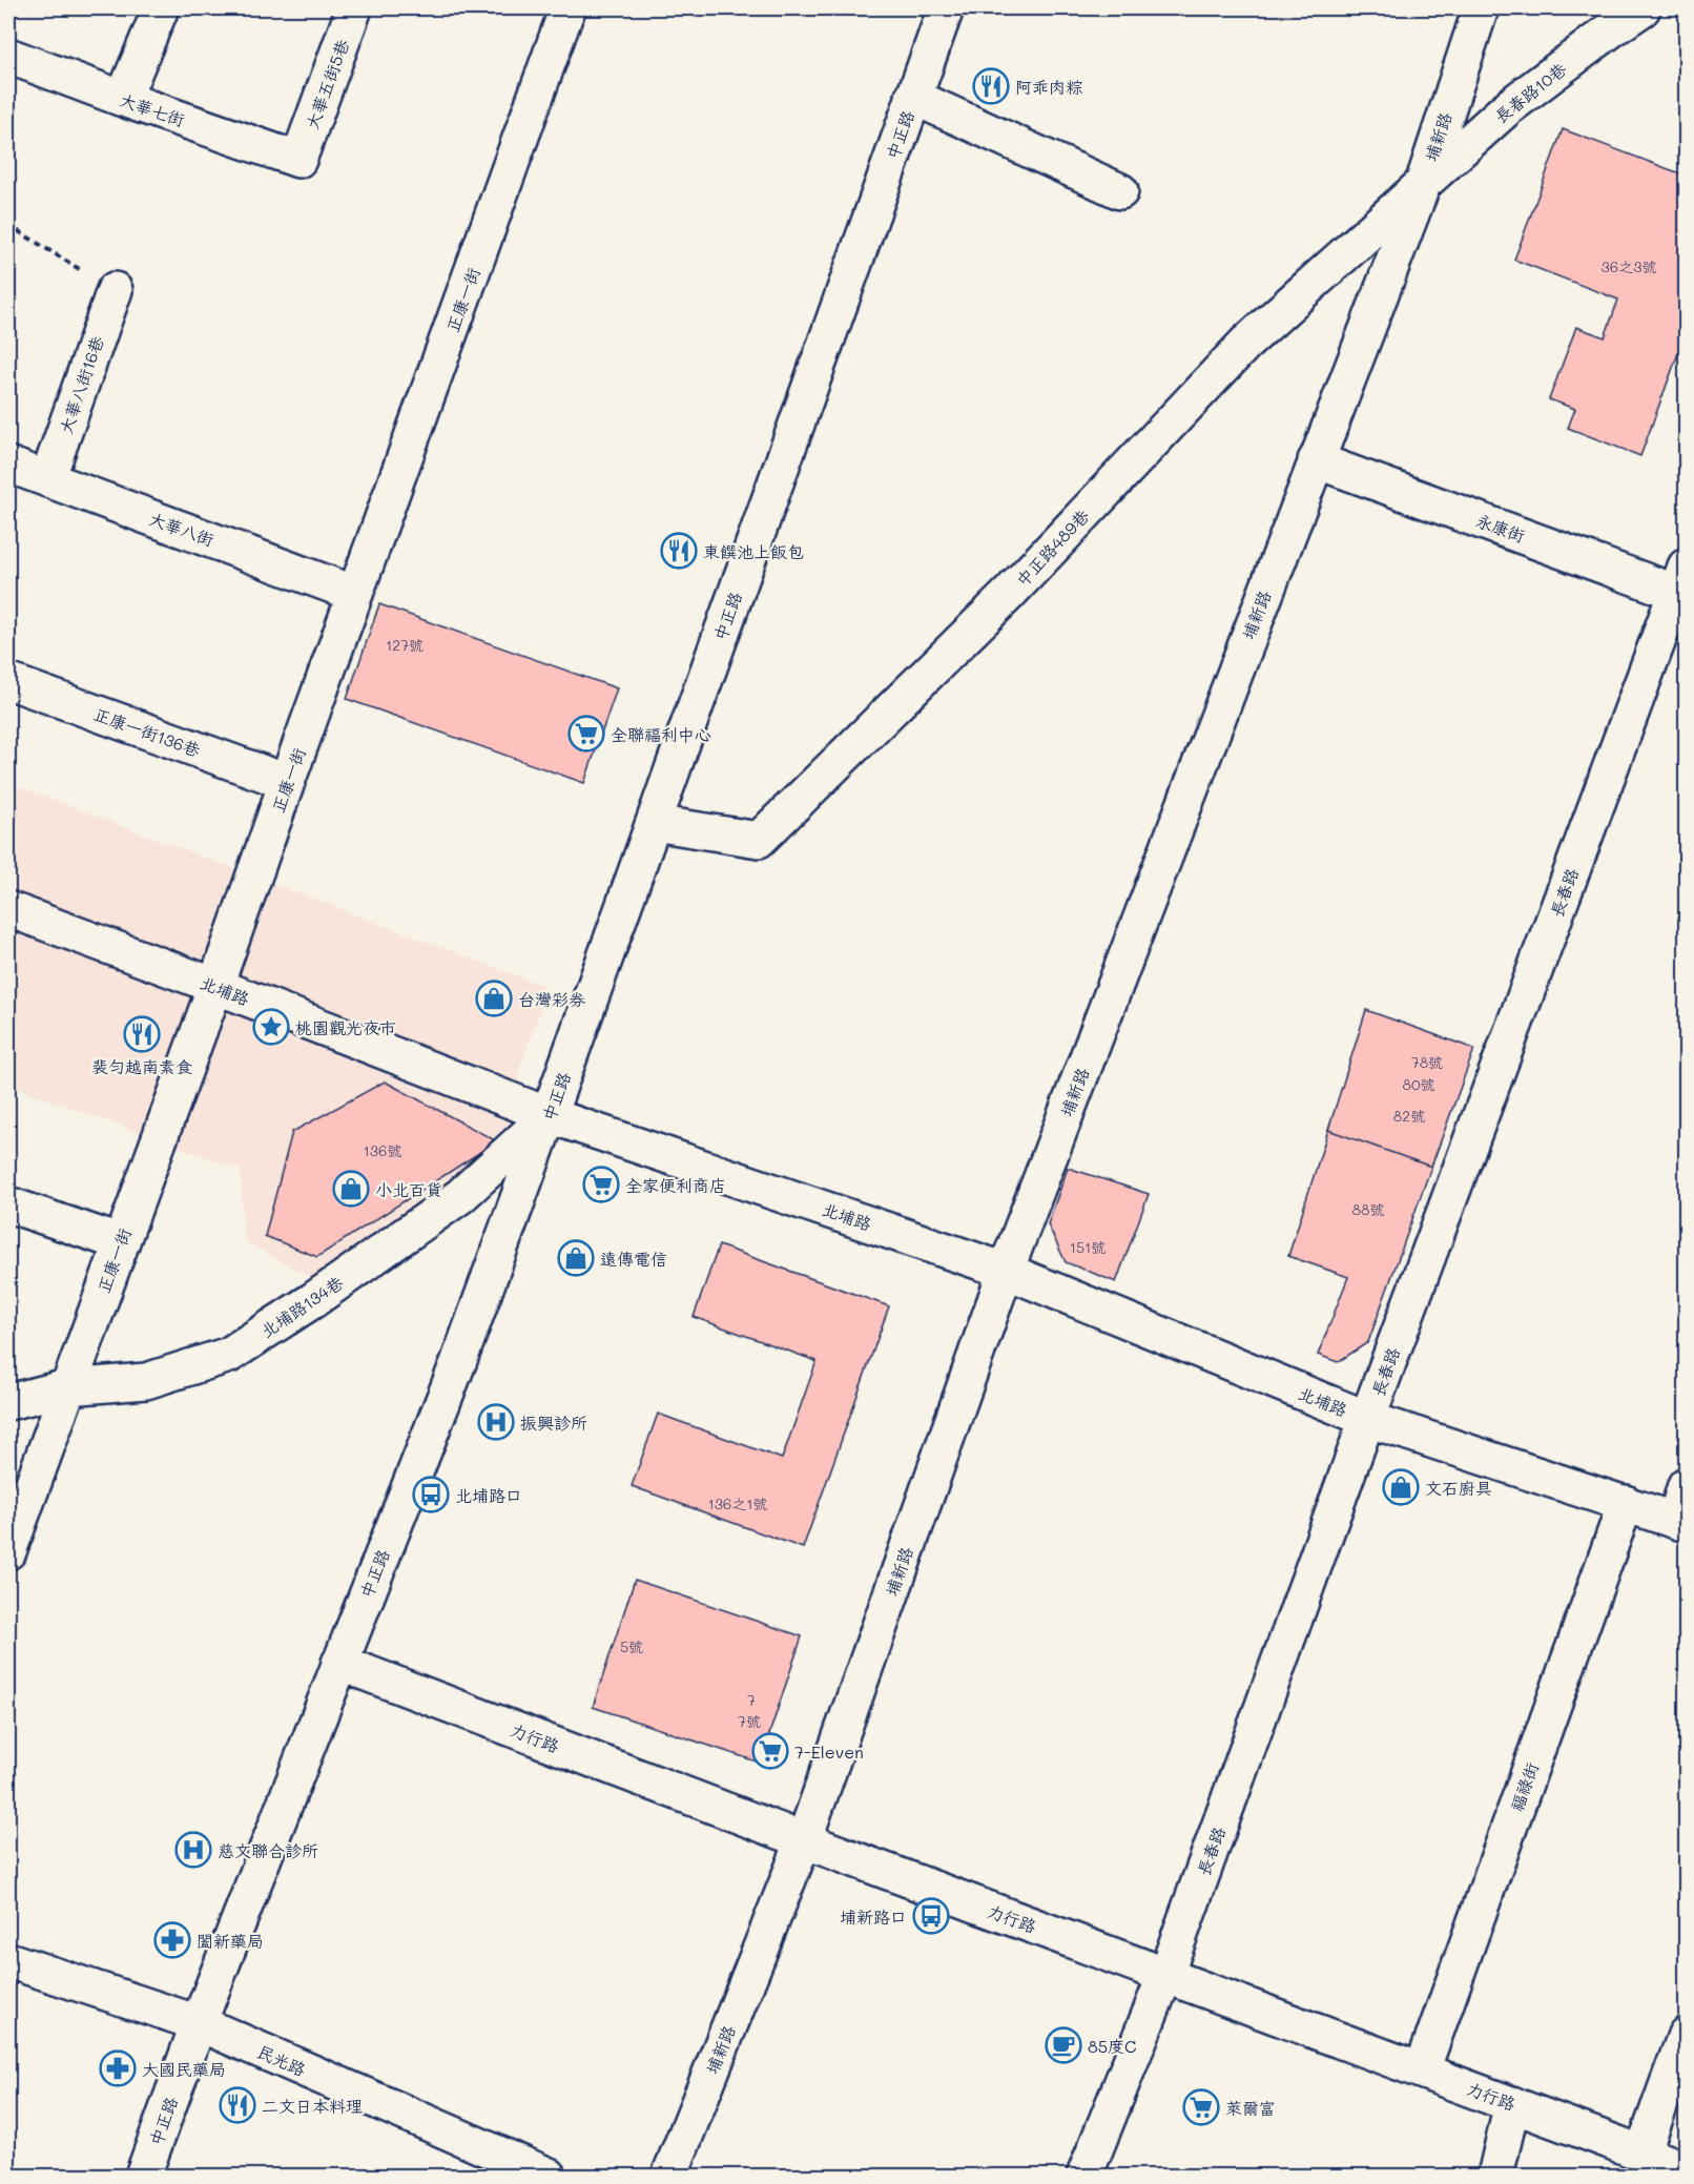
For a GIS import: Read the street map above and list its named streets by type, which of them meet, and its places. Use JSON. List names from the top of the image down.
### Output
{
  "streets": {
    "street": [
      "大華五街5巷",
      "長春路10巷",
      "大華七街",
      "中正路",
      "埔新路",
      "正康一街",
      "大華八街16巷",
      "永康街",
      "大華八街",
      "中正路489巷",
      "正康一街136巷",
      "長春路",
      "北埔路",
      "北埔路134巷",
      "力行路",
      "福祿街",
      "民光路"
    ]
  },
  "crossings": [
    ["大華五街5巷", "大華七街"],
    ["長春路10巷", "埔新路"],
    ["長春路10巷", "中正路489巷"],
    ["中正路", "中正路489巷"],
    ["中正路", "北埔路"],
    ["中正路", "北埔路134巷"],
    ["中正路", "力行路"],
    ["中正路", "民光路"],
    ["埔新路", "永康街"],
    ["埔新路", "中正路489巷"],
    ["埔新路", "北埔路"],
    ["埔新路", "力行路"],
    ["正康一街", "大華八街"],
    ["正康一街", "正康一街136巷"],
    ["正康一街", "北埔路"],
    ["正康一街", "北埔路134巷"],
    ["大華八街16巷", "大華八街"],
    ["永康街", "長春路"],
    ["長春路", "北埔路"],
    ["長春路", "力行路"],
    ["北埔路", "北埔路134巷"],
    ["北埔路", "福祿街"],
    ["力行路", "福祿街"]
  ],
  "places": {
    "restaurant": [
      "阿乖肉粽",
      "東饌池上飯包",
      "裴勻越南素食",
      "二文日本料理"
    ],
    "supermarket": [
      "全聯福利中心",
      "全家便利商店",
      "7-Eleven",
      "萊爾富"
    ],
    "shop": [
      "台灣彩券",
      "小北百貨",
      "遠傳電信",
      "文石廚具"
    ],
    "place": ["桃園觀光夜市"],
    "hospital": ["振興診所", "慈文聯合診所"],
    "bus stop": ["北埔路口", "埔新路口"],
    "pharmacy": ["闔新藥局", "大國民藥局"],
    "cafe": ["85度C"]
  },
  "house_numbers": [
    "36之3號",
    "127號",
    "78號",
    "80號",
    "82號",
    "136號",
    "88號",
    "151號",
    "136之1號",
    "5號",
    "7",
    "7號"
  ]
}
